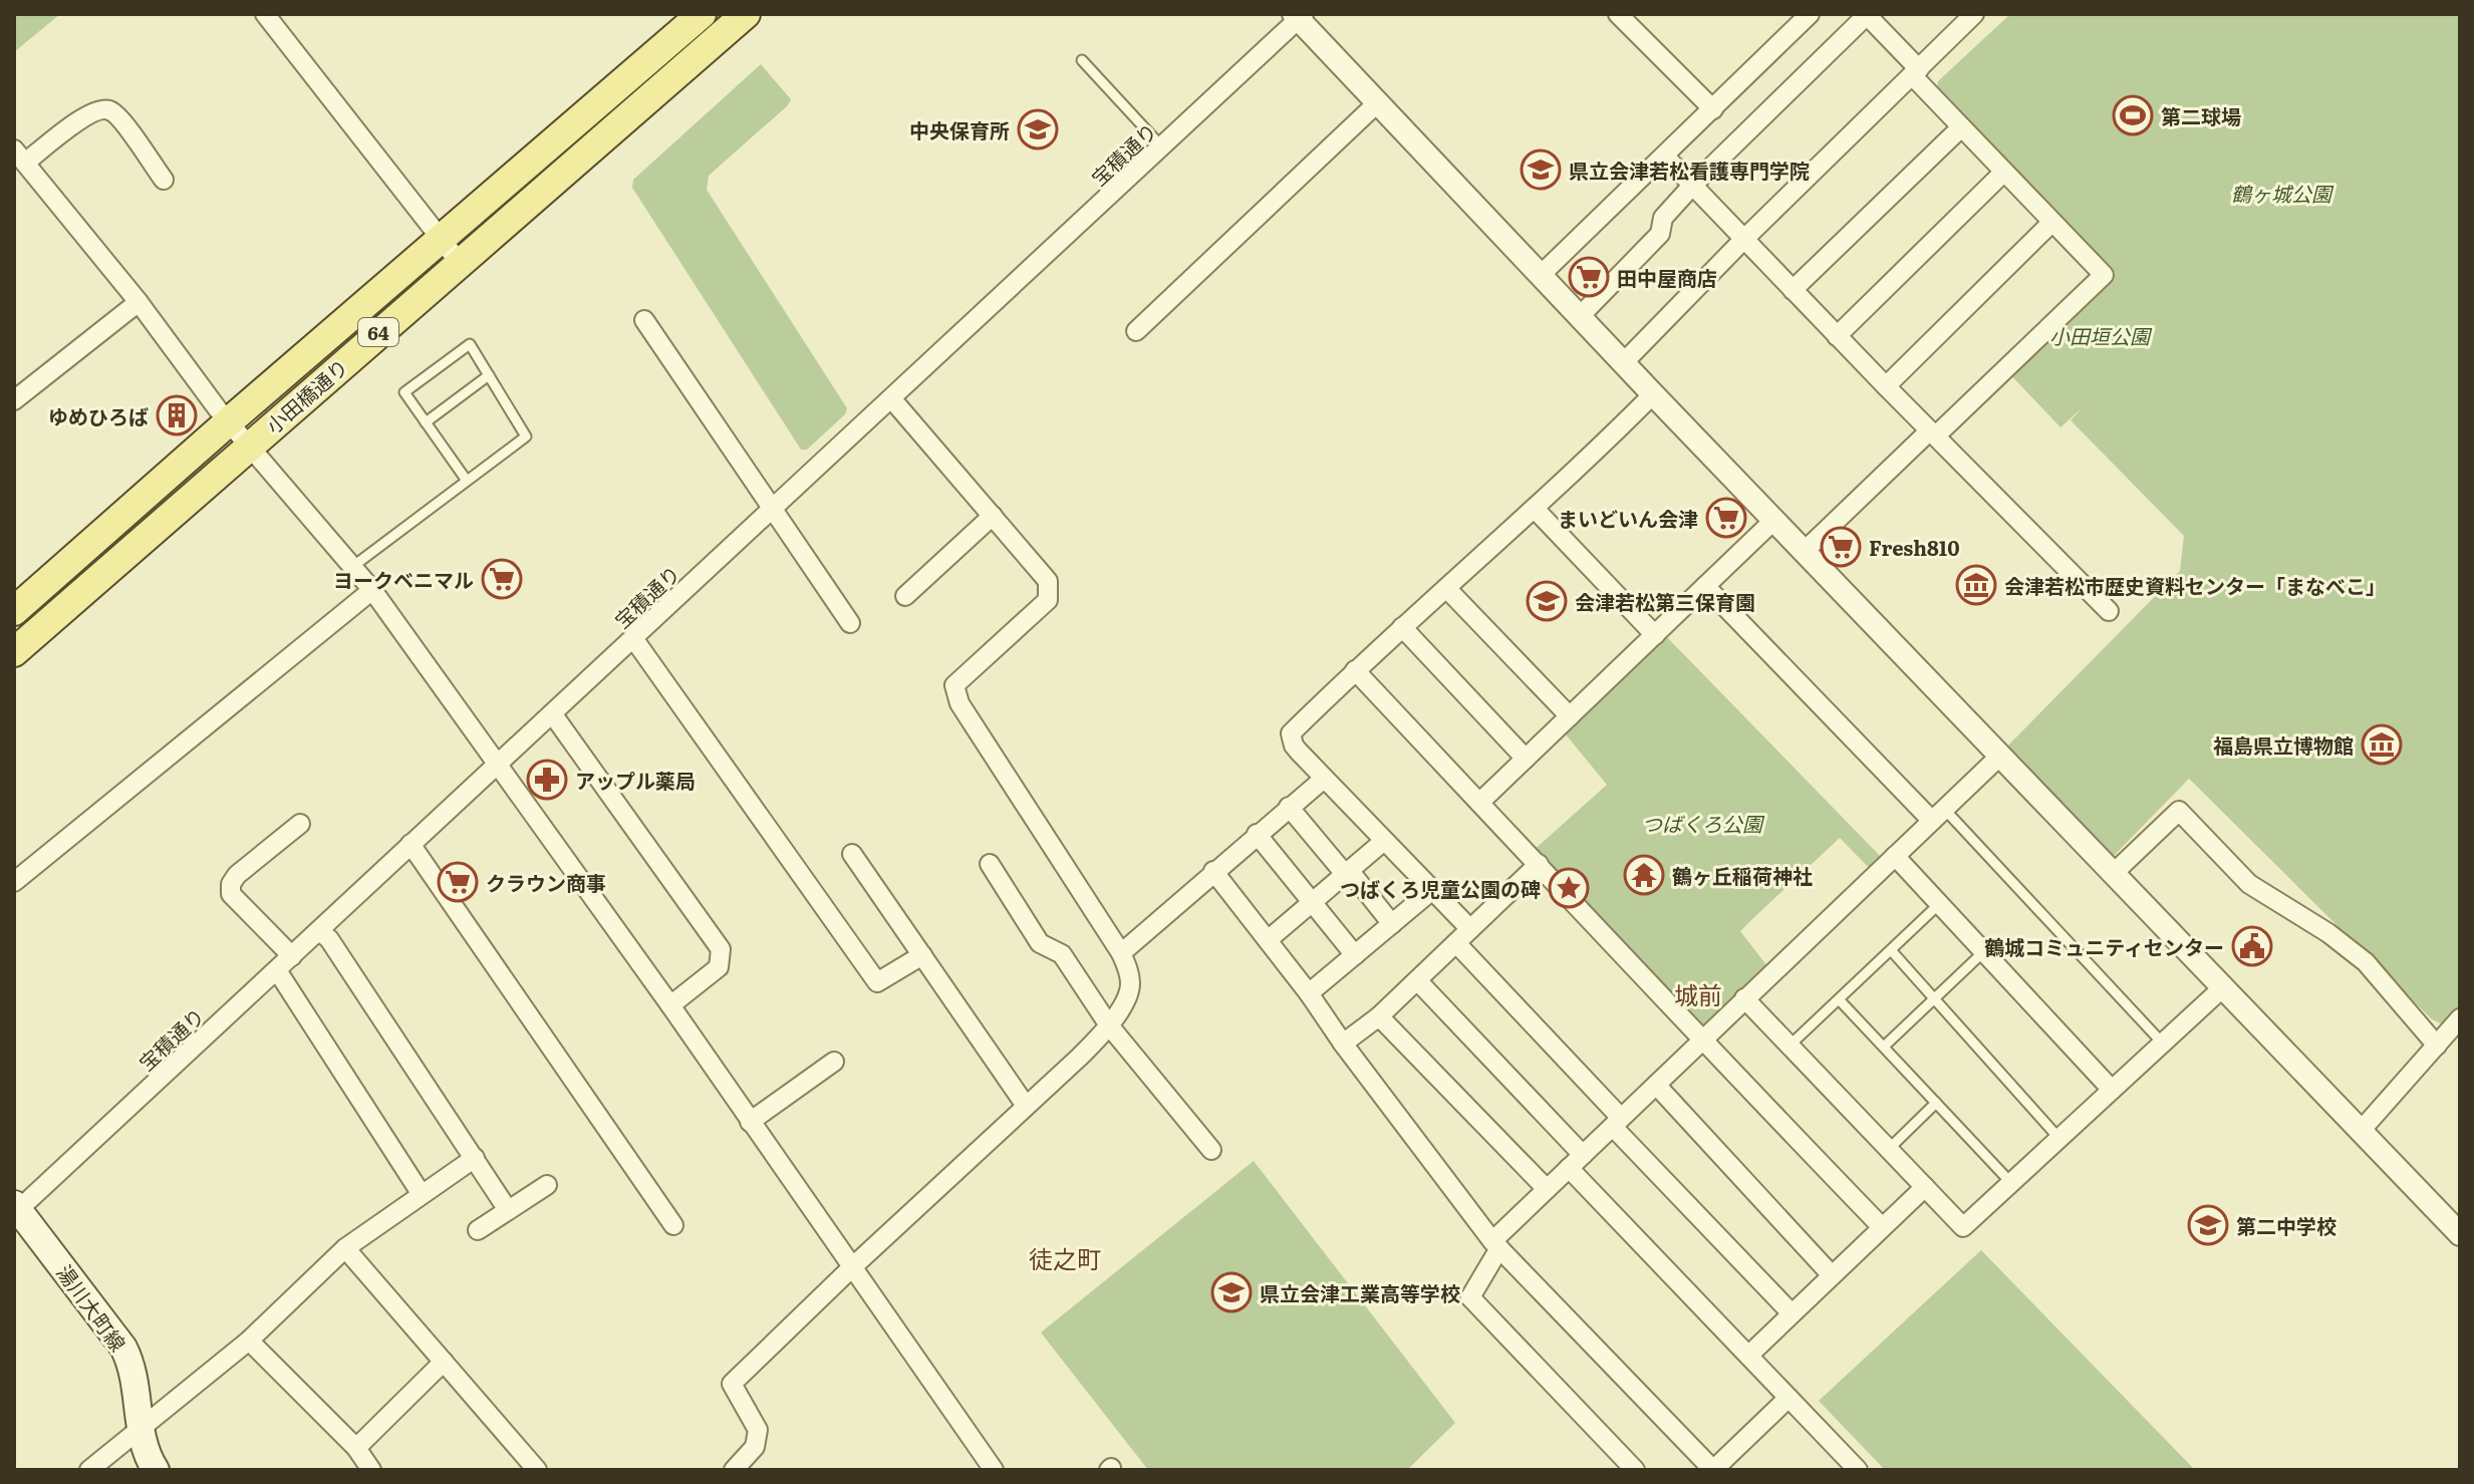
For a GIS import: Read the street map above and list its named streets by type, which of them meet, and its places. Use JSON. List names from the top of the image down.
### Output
{
  "streets": {
    "main road": ["64", "小田橋通り", "湯川大町線"],
    "street": ["宝積通り"]
  },
  "crossings": [
    ["宝積通り", "湯川大町線"]
  ],
  "districts": ["城前", "徒之町"],
  "parks": ["鶴ヶ城公園", "小田垣公園", "つばくろ公園"],
  "places": {
    "sports": ["第二球場"],
    "school or university": [
      "中央保育所",
      "県立会津若松看護専門学院",
      "会津若松第三保育園",
      "第二中学校",
      "県立会津工業高等学校"
    ],
    "supermarket": [
      "田中屋商店",
      "まいどいん会津",
      "Fresh810",
      "ヨークベニマル",
      "クラウン商事"
    ],
    "building": ["ゆめひろば"],
    "museum": ["会津若松市歴史資料センター「まなべこ」", "福島県立博物館"],
    "pharmacy": ["アップル薬局"],
    "temple": ["鶴ヶ丘稲荷神社"],
    "place": ["つばくろ児童公園の碑"],
    "public building": ["鶴城コミュニティセンター"]
  }
}
